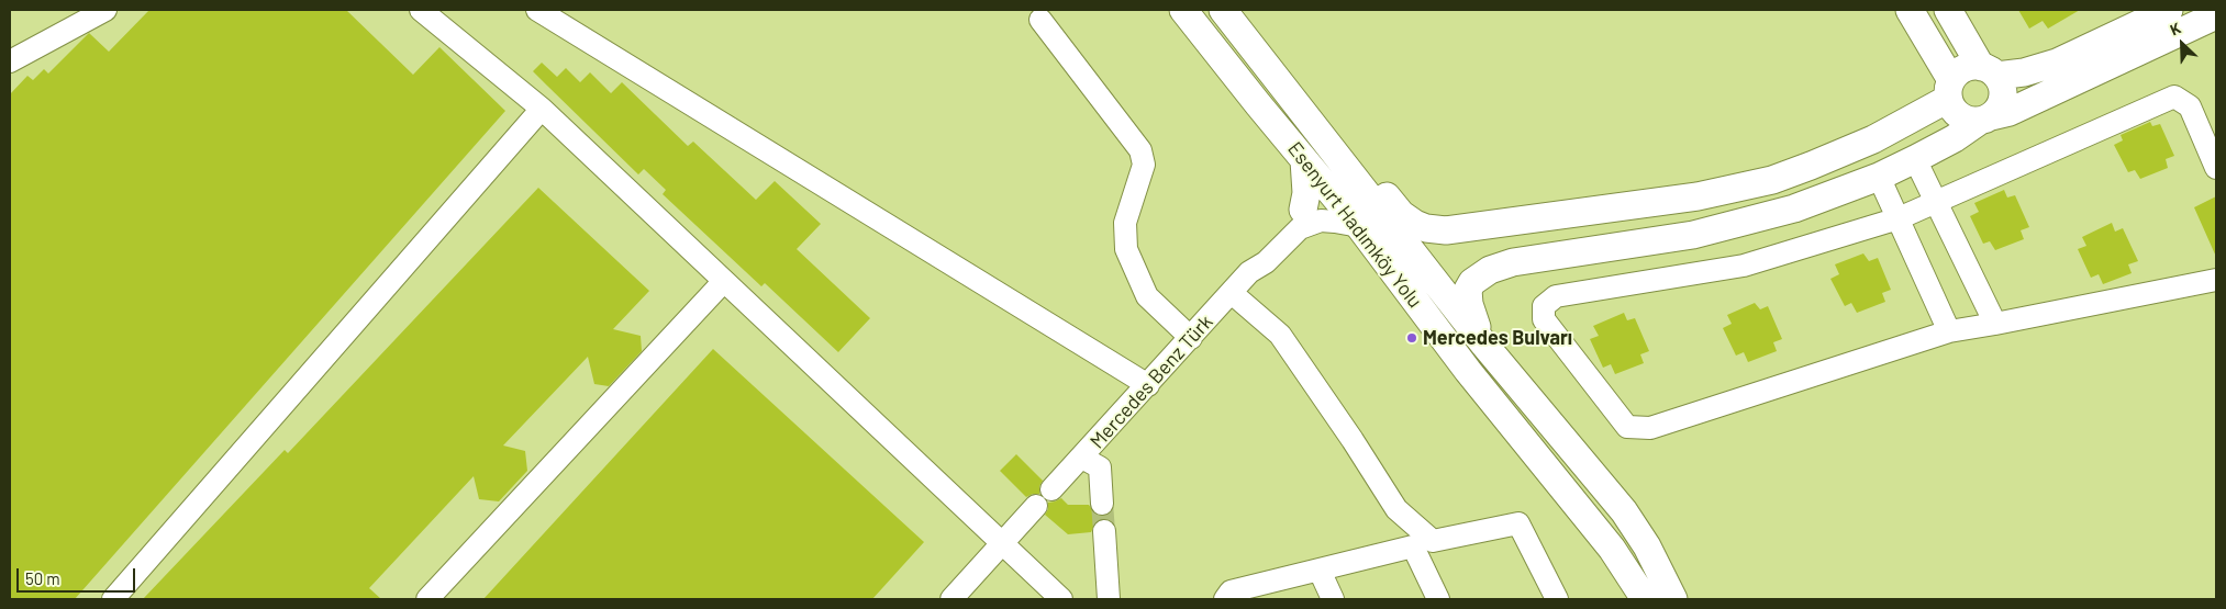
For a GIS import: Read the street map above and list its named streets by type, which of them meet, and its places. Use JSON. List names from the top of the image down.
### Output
{
  "streets": {
    "main road": ["Esenyurt Hadımköy Yolu"],
    "street": ["Mercedes Benz Türk"]
  },
  "crossings": [
    ["Esenyurt Hadımköy Yolu", "Mercedes Benz Türk"]
  ],
  "places": ["Mercedes Bulvarı"],
  "scale_bar": "50 m",
  "north": "top left"
}
